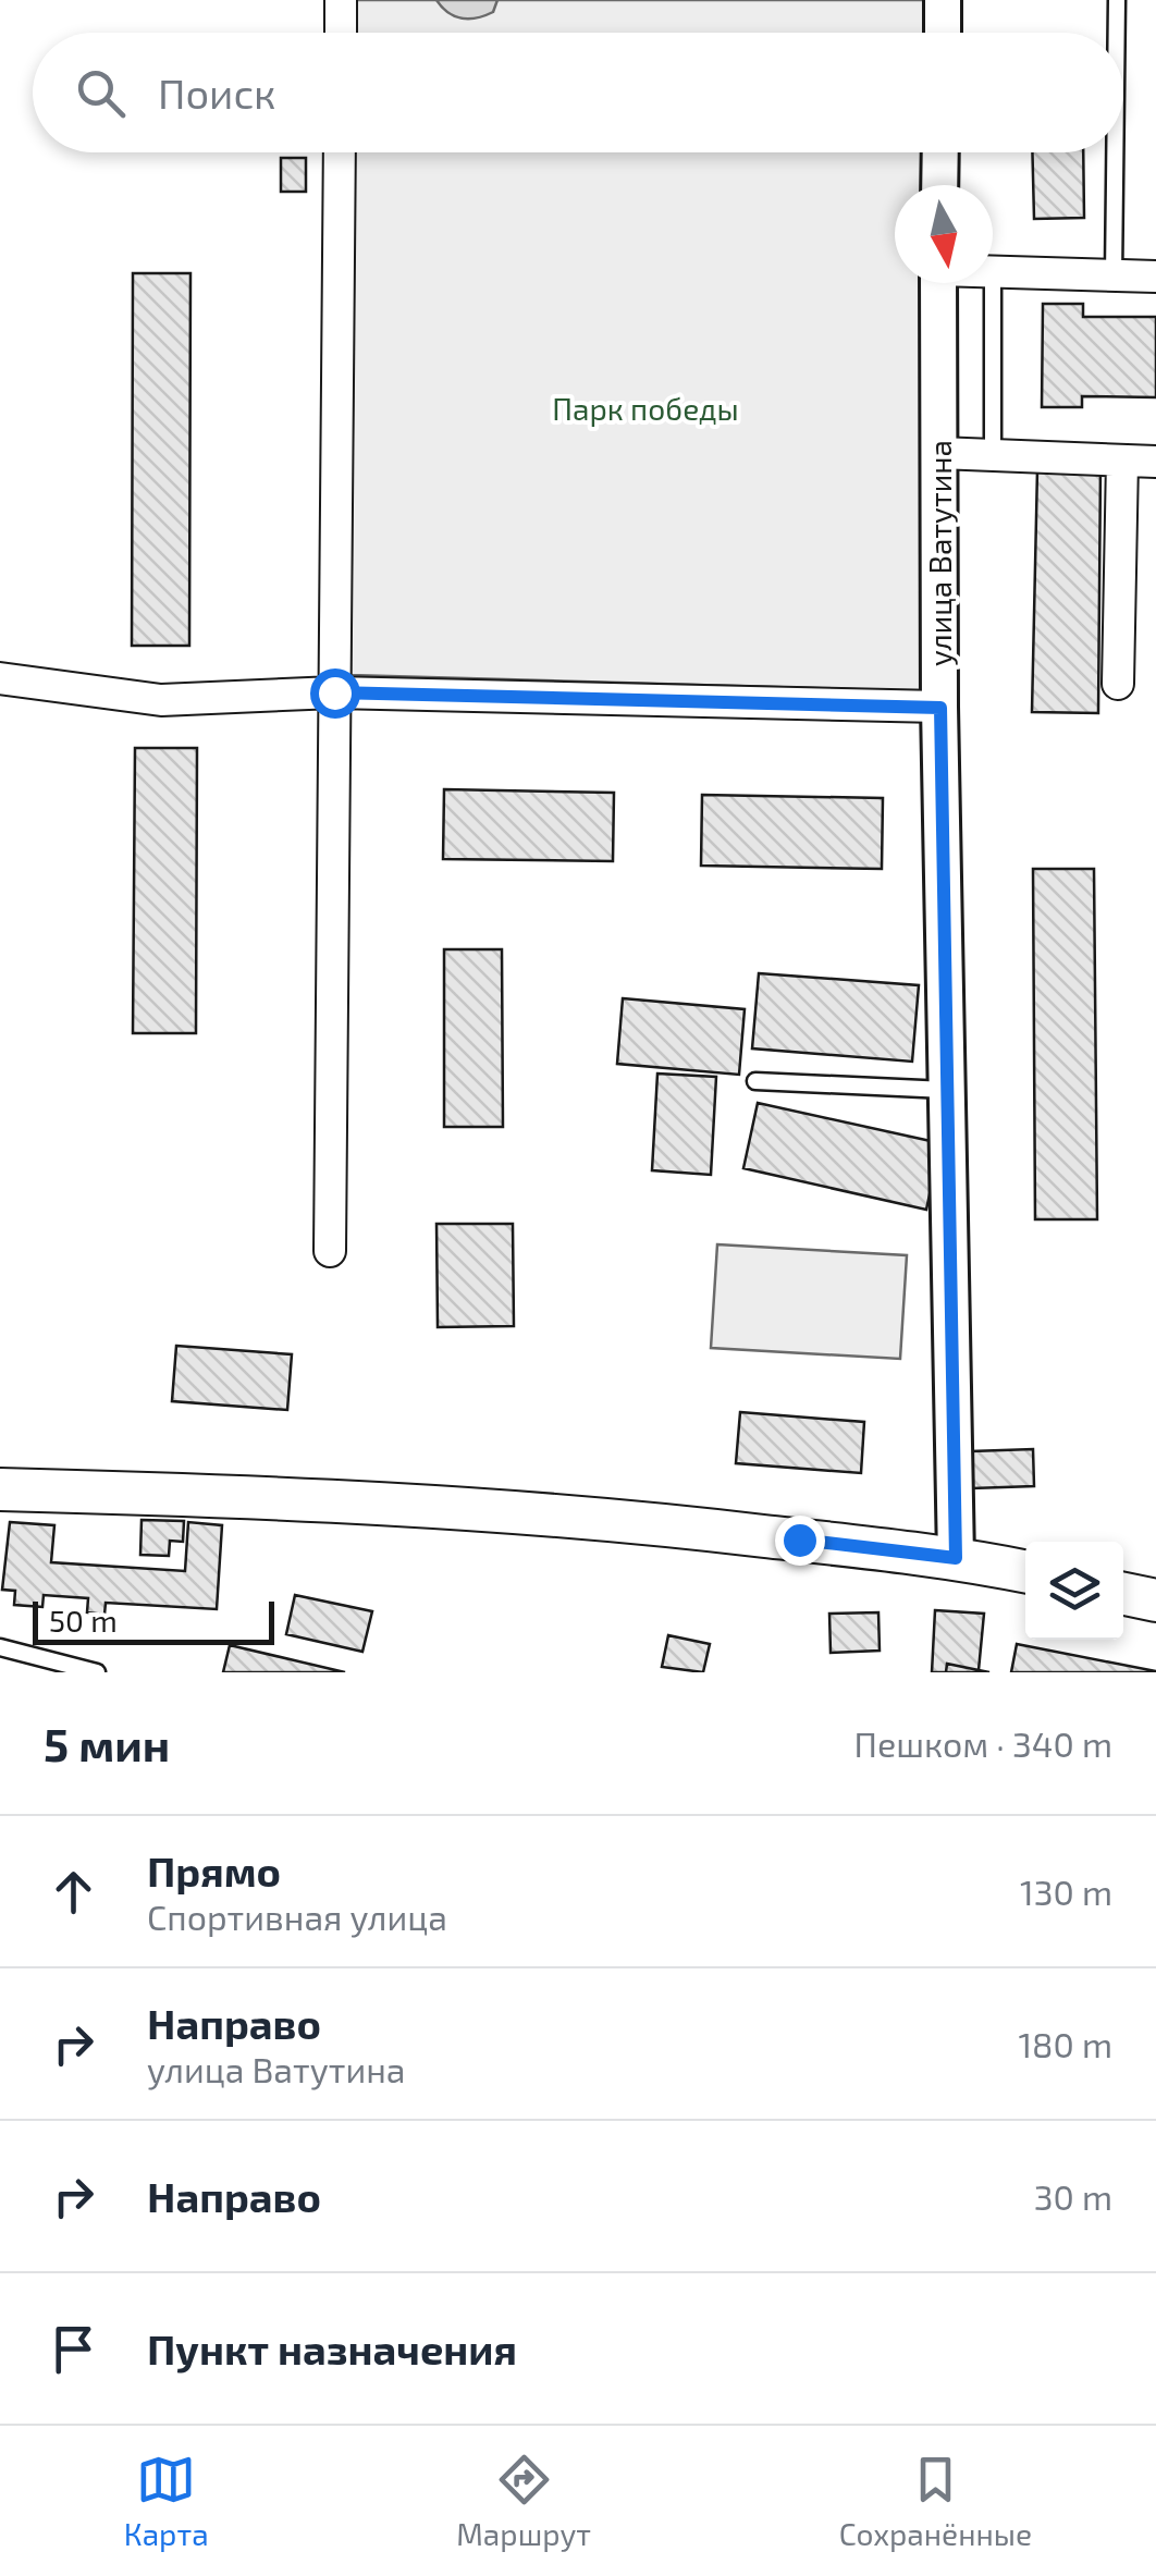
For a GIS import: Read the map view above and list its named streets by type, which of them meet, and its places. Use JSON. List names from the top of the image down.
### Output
{
  "streets": {
    "street": ["улица Ватутина"]
  },
  "parks": ["Парк победы"],
  "scale_bar": "50 m",
  "north": "bottom",
  "page": {
    "search": "Поиск",
    "scale": "50 m",
    "heading": ["5 мин", "Пешком · 340 m"],
    "list": [
      ["Прямо", "Спортивная улица", "130 m"],
      ["Направо", "улица Ватутина", "180 m"],
      ["Направо", "30 m"],
      "Пункт назначения"
    ],
    "nav": ["Карта", "Маршрут", "Сохранённые"]
  }
}
